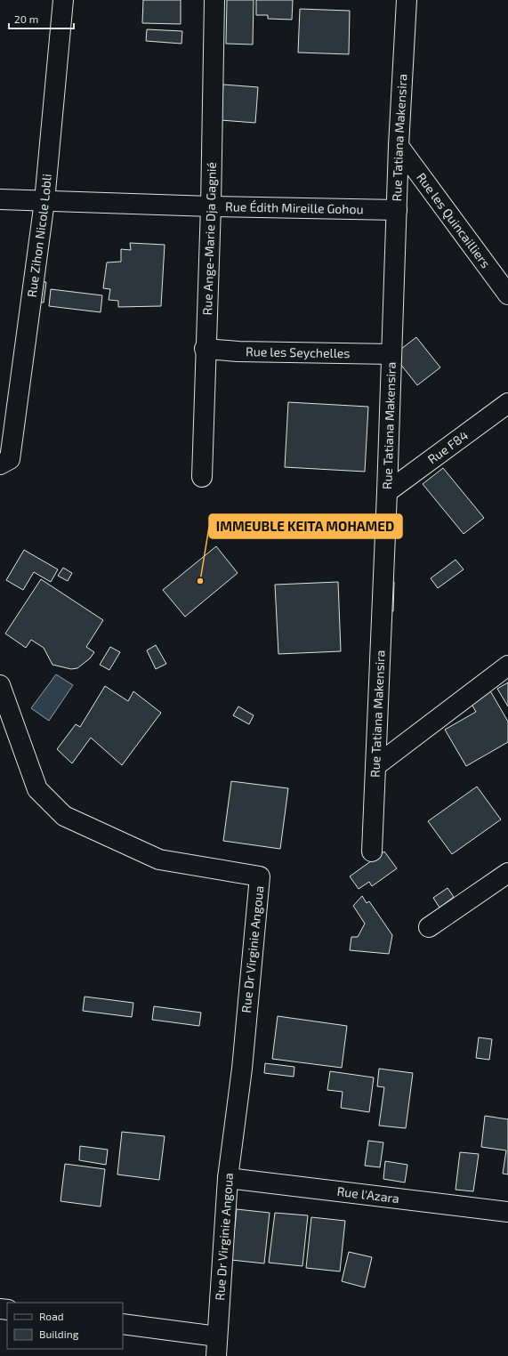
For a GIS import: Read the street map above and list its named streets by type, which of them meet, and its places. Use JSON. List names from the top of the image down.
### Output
{
  "streets": {
    "street": [
      "Rue Tatiana Makensira",
      "Rue Édith Mireille Gohou",
      "Rue les Quincailliers",
      "Rue Zihon Nicole Lobli",
      "Rue Ange-Marie Dja Gagnié",
      "Rue les Seychelles",
      "Rue F84",
      "Rue Dr Virginie Angoua",
      "Rue l'Azara"
    ]
  },
  "crossings": [
    ["Rue Tatiana Makensira", "Rue Édith Mireille Gohou"],
    ["Rue Tatiana Makensira", "Rue les Quincailliers"],
    ["Rue Tatiana Makensira", "Rue les Seychelles"],
    ["Rue Tatiana Makensira", "Rue F84"],
    ["Rue Édith Mireille Gohou", "Rue Zihon Nicole Lobli"],
    ["Rue Édith Mireille Gohou", "Rue Ange-Marie Dja Gagnié"],
    ["Rue Ange-Marie Dja Gagnié", "Rue les Seychelles"],
    ["Rue Dr Virginie Angoua", "Rue l'Azara"]
  ],
  "places": ["IMMEUBLE KEITA MOHAMED"],
  "legend": ["Road", "Building"],
  "scale_bar": "20 m"
}
